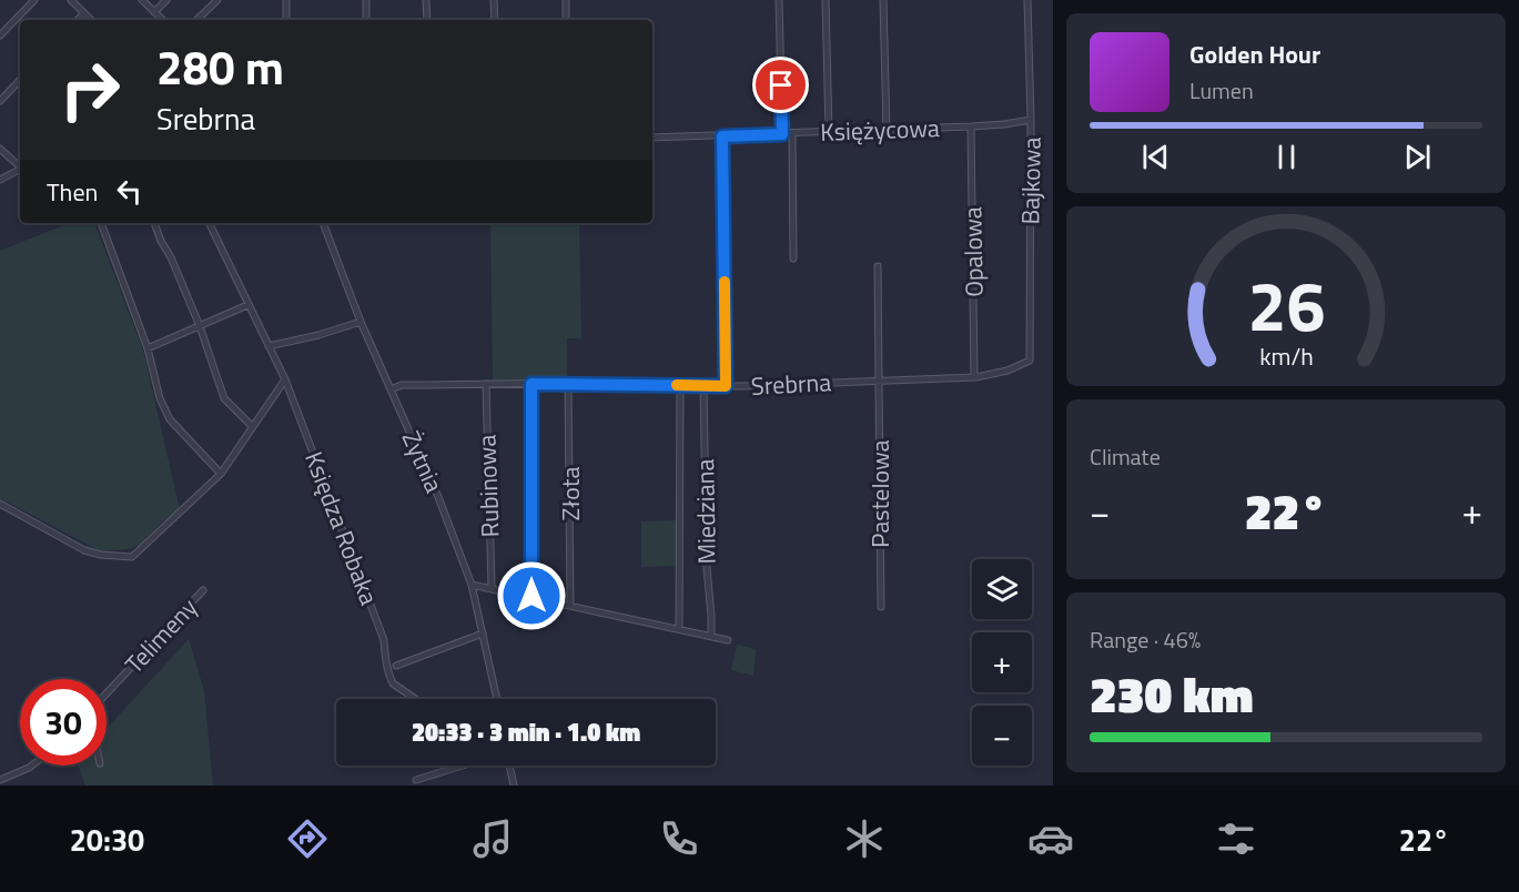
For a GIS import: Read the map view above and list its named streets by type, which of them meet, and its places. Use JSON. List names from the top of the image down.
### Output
{
  "streets": {
    "street": [
      "Księżycowa",
      "Bajkowa",
      "Opalowa",
      "Srebrna",
      "Żytnia",
      "Rubinowa",
      "Złota",
      "Pastelowa",
      "Miedziana",
      "Księdza Robaka",
      "Telimeny"
    ]
  },
  "crossings": [
    ["Księżycowa", "Bajkowa"],
    ["Księżycowa", "Opalowa"],
    ["Bajkowa", "Srebrna"],
    ["Opalowa", "Srebrna"],
    ["Srebrna", "Żytnia"],
    ["Srebrna", "Rubinowa"],
    ["Srebrna", "Złota"],
    ["Srebrna", "Pastelowa"],
    ["Srebrna", "Miedziana"]
  ],
  "page": {
    "turn": ["280 m", "Srebrna"],
    "song": ["Golden Hour", "Lumen"],
    "then": "Then",
    "tile": [
      "Climate",
      ["Range · 46%", "230 km"]
    ],
    "heat": ["−", "22°", "+"],
    "map_buttons": ["+", "−"],
    "limit": "30",
    "trip": "20:33 · 3 min · 1.0 km",
    "tabs": ["20:30", "22°"],
    "gauge": ["26", "km/h"]
  }
}
